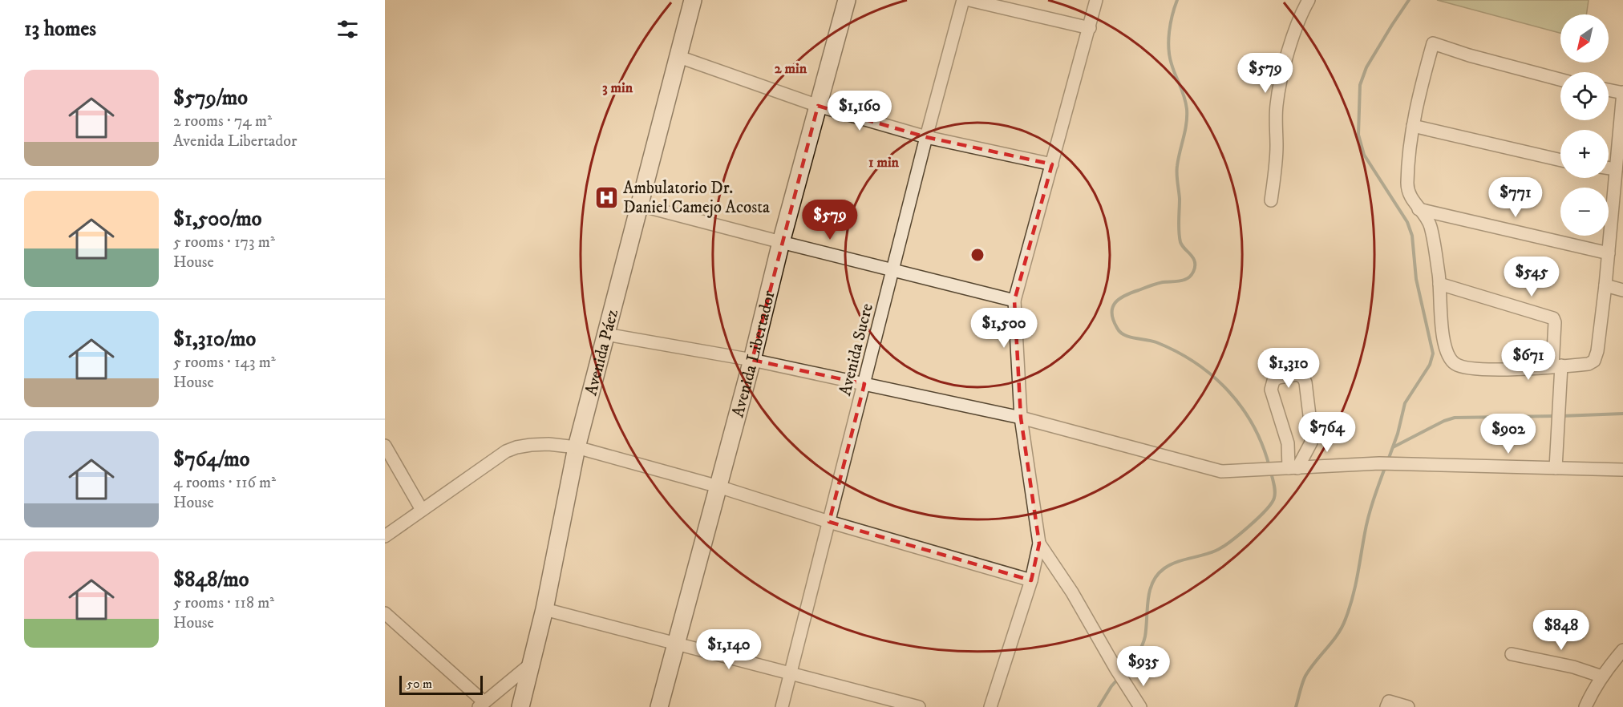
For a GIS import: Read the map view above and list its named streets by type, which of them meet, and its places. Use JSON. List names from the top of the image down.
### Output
{
  "streets": {
    "main road": ["Avenida Páez", "Avenida Libertador"],
    "street": ["Avenida Sucre"]
  },
  "places": {
    "hospital": ["Ambulatorio Dr. Daniel Camejo Acosta"]
  },
  "scale_bar": "50 m",
  "north": "bottom left",
  "page": {
    "heading": "13 homes",
    "map_buttons": ["+", "−"],
    "price": [
      "$579",
      "$1,160",
      "$771",
      "$579",
      "$545",
      "$1,500",
      "$671",
      "$1,310",
      "$764",
      "$902",
      "$848",
      "$1,140",
      "$935"
    ],
    "list": [
      {
        "name": "$579/mo",
        "note": "2 rooms · 74 m² · Avenida Libertador"
      },
      {
        "name": "$1,500/mo",
        "note": "5 rooms · 173 m² · House"
      },
      {
        "name": "$1,310/mo",
        "note": "5 rooms · 143 m² · House"
      },
      {
        "name": "$764/mo",
        "note": "4 rooms · 116 m² · House"
      },
      {
        "name": "$848/mo",
        "note": "5 rooms · 118 m² · House"
      }
    ],
    "scale": "50 m"
  },
  "rings": ["2 min", "3 min", "1 min"]
}
